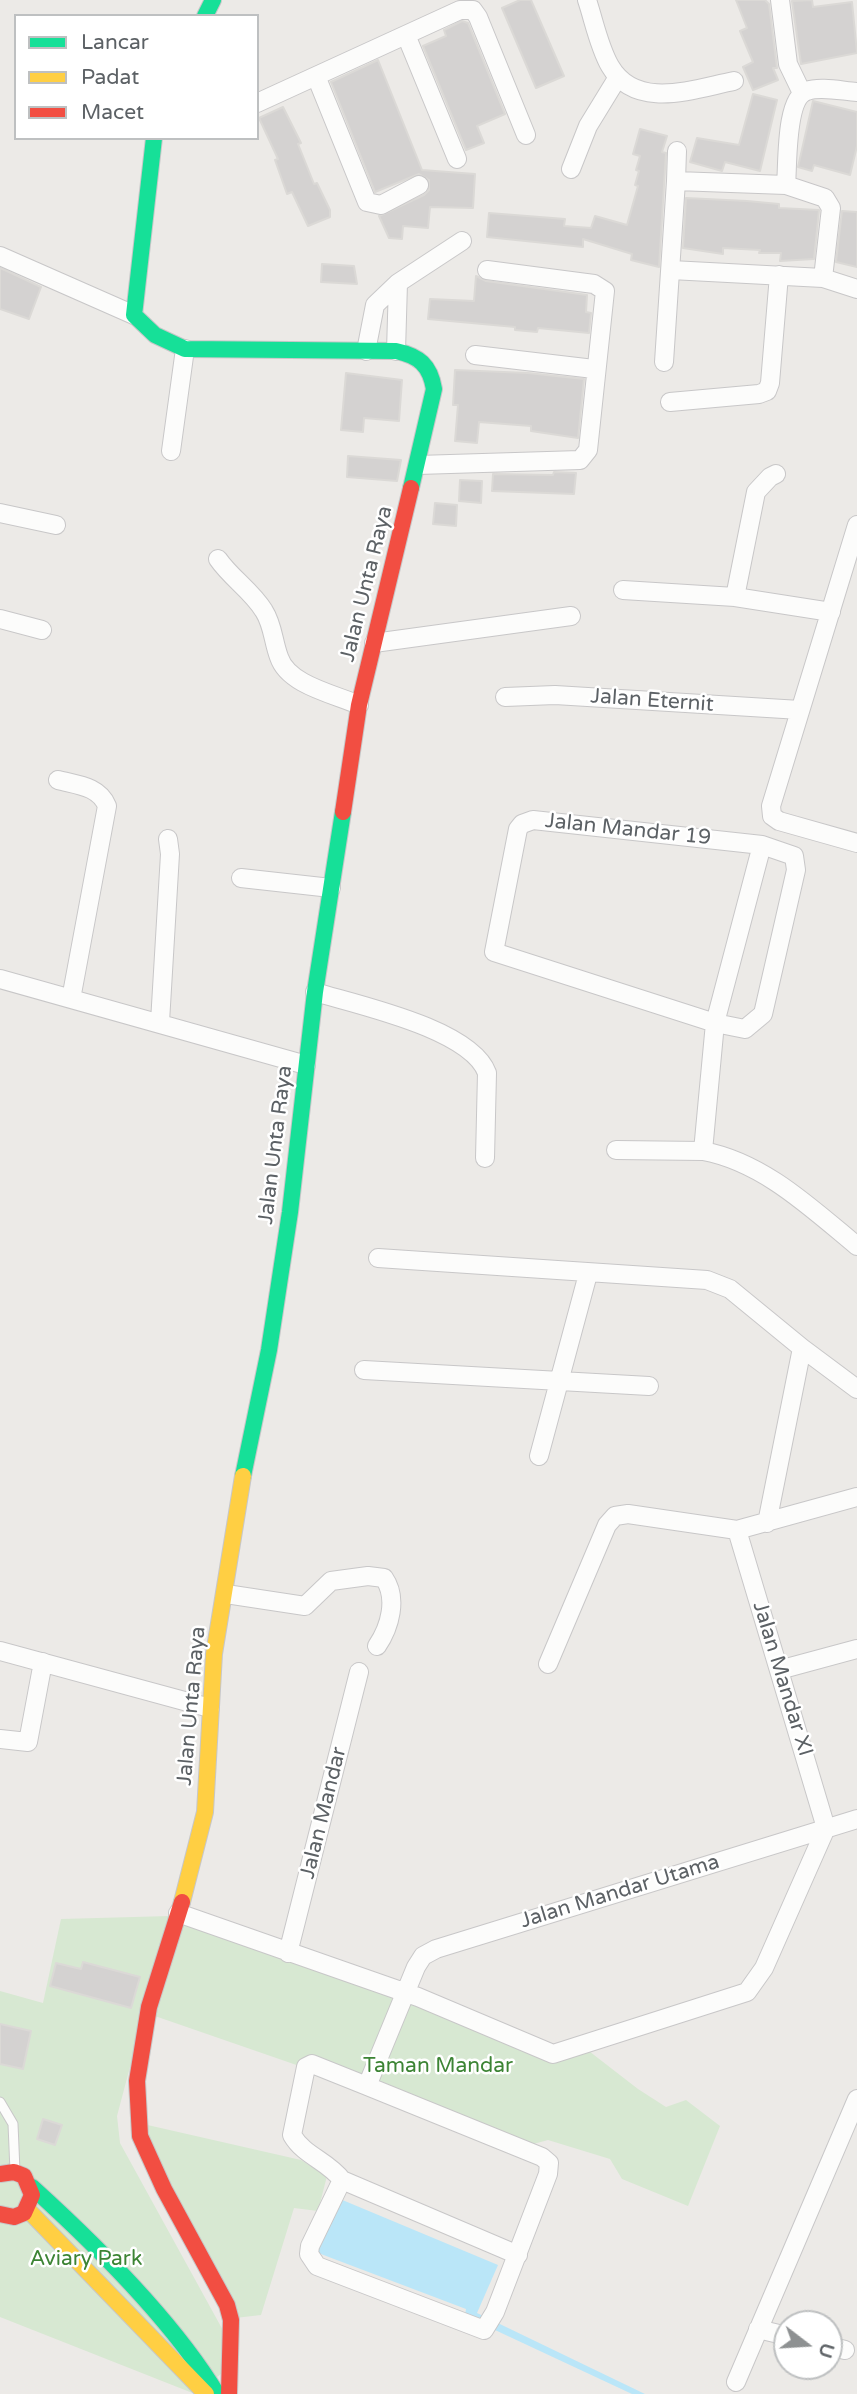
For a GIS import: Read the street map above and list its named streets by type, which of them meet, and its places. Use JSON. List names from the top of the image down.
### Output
{
  "streets": {
    "street": [
      "Jalan Unta Raya",
      "Jalan Eternit",
      "Jalan Mandar 19",
      "Jalan Mandar XI",
      "Jalan Mandar",
      "Jalan Mandar Utama"
    ]
  },
  "crossings": [
    ["Jalan Mandar XI", "Jalan Mandar Utama"]
  ],
  "parks": ["Taman Mandar", "Aviary Park"],
  "legend": ["Lancar", "Padat", "Macet"],
  "north": "right"
}
